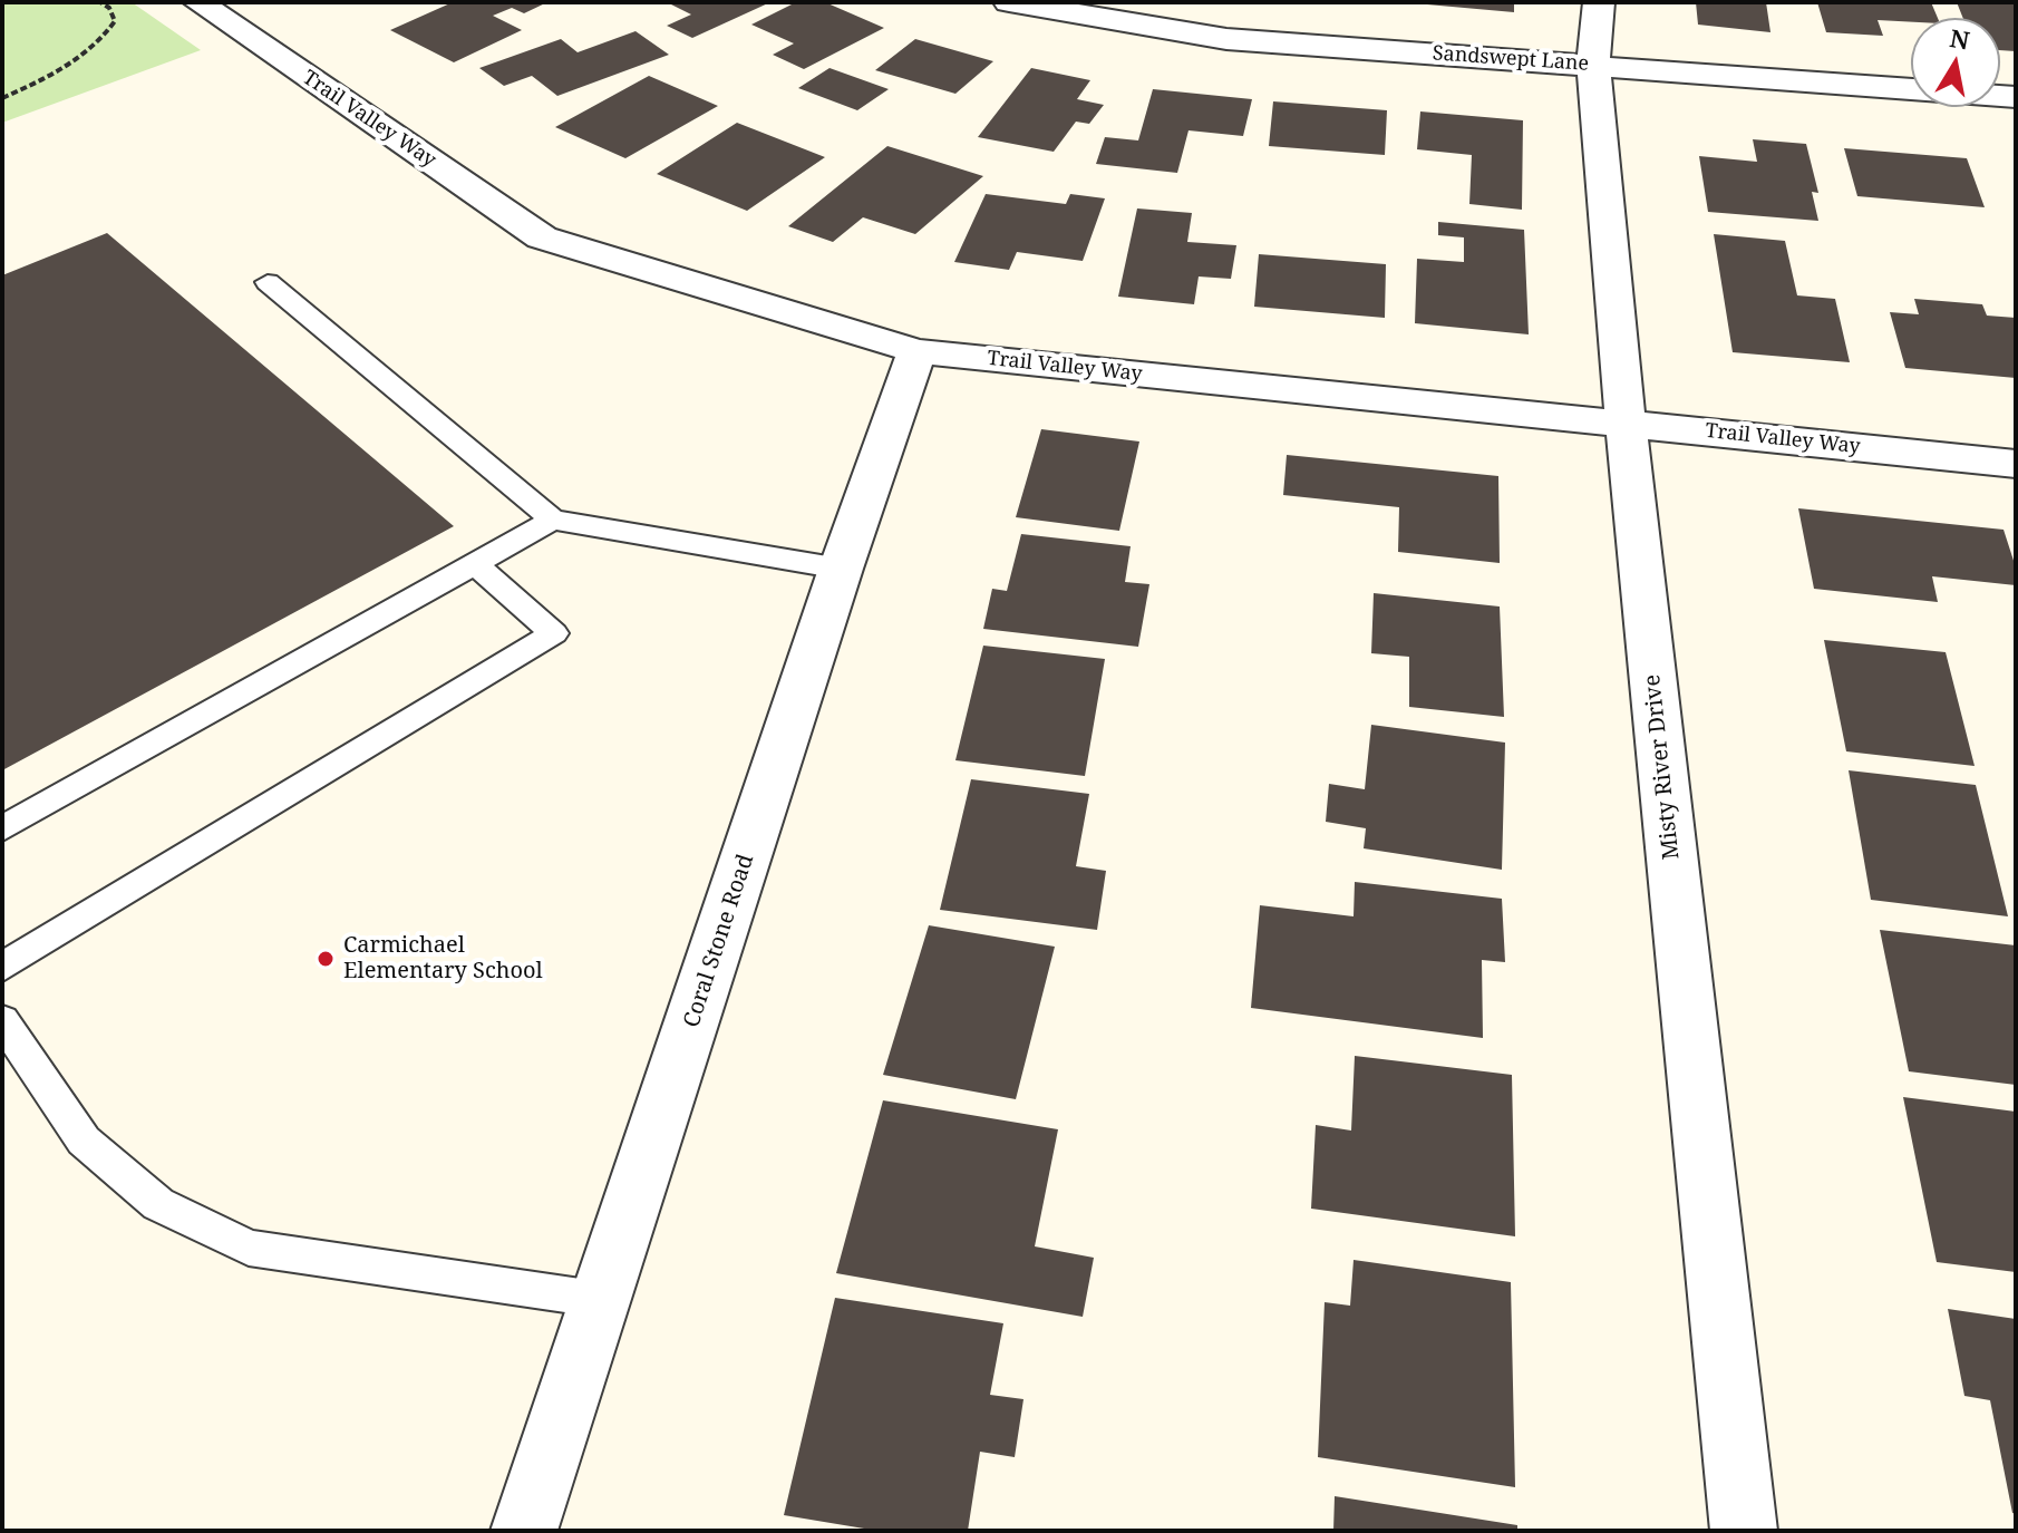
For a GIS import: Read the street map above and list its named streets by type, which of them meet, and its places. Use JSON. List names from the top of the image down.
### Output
{
  "streets": {
    "street": [
      "Sandswept Lane",
      "Trail Valley Way",
      "Misty River Drive",
      "Coral Stone Road"
    ]
  },
  "crossings": [
    ["Sandswept Lane", "Misty River Drive"],
    ["Trail Valley Way", "Misty River Drive"],
    ["Trail Valley Way", "Coral Stone Road"]
  ],
  "places": ["Carmichael Elementary School"],
  "north": "top"
}
